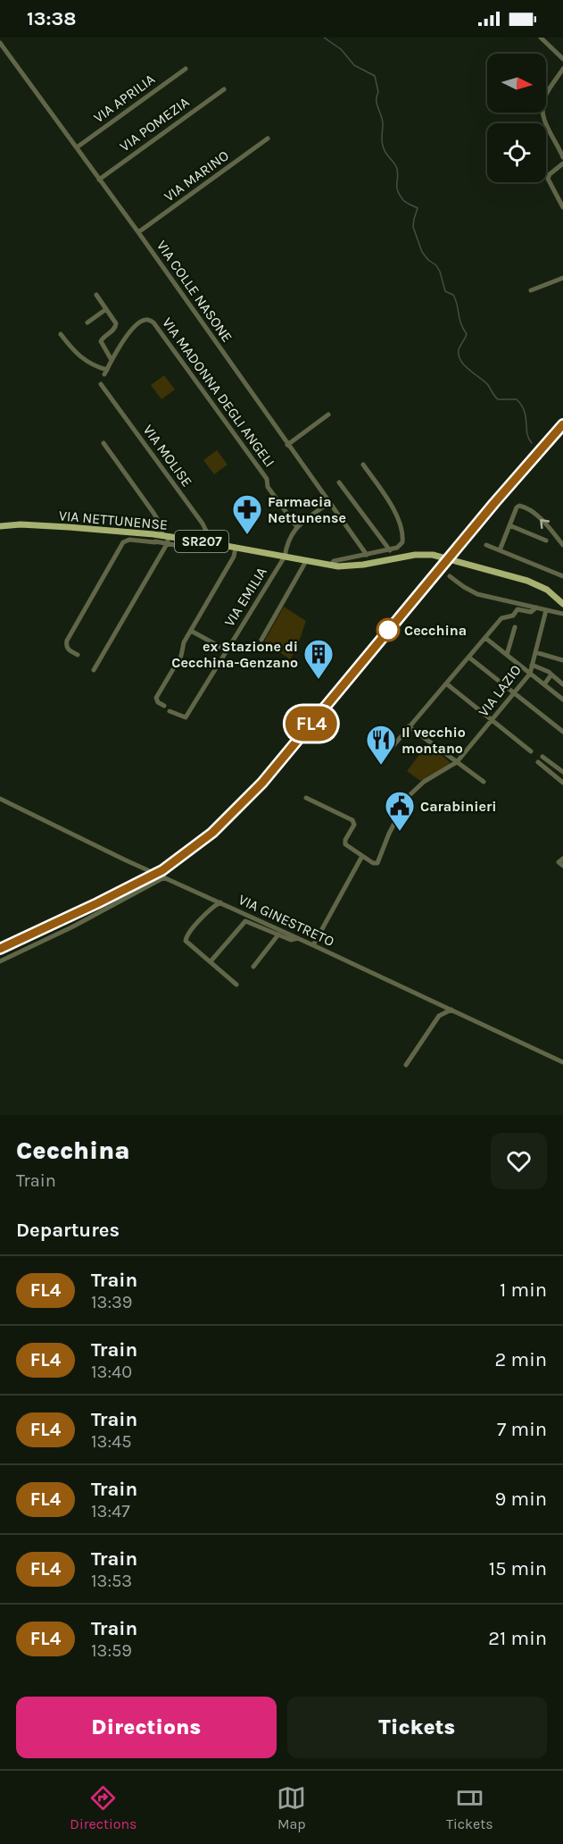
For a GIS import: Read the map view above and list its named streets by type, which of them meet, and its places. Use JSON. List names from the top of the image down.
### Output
{
  "streets": {
    "main road": ["VIA NETTUNENSE", "SR207"],
    "street": [
      "VIA APRILIA",
      "VIA POMEZIA",
      "VIA MARINO",
      "VIA COLLE NASONE",
      "VIA MADONNA DEGLI ANGELI",
      "VIA MOLISE",
      "VIA EMILIA",
      "VIA LAZIO",
      "VIA GINESTRETO"
    ]
  },
  "crossings": [
    ["VIA APRILIA", "VIA COLLE NASONE"],
    ["VIA POMEZIA", "VIA COLLE NASONE"],
    ["VIA MARINO", "VIA COLLE NASONE"],
    ["VIA MOLISE", "VIA NETTUNENSE"],
    ["VIA NETTUNENSE", "VIA EMILIA"]
  ],
  "places": {
    "pharmacy": ["Farmacia Nettunense"],
    "other": ["Cecchina"],
    "building": ["ex Stazione di Cecchina-Genzano"],
    "restaurant": ["Il vecchio montano"],
    "public building": ["Carabinieri"]
  },
  "north": "right",
  "page": {
    "status": "13:38",
    "on_map": "FL4",
    "heading": [
      ["Cecchina", "Train"],
      "Departures"
    ],
    "list": [
      {
        "mark": "FL4",
        "name": "Train",
        "note": "13:39",
        "value": "1 min"
      },
      {
        "mark": "FL4",
        "name": "Train",
        "note": "13:40",
        "value": "2 min"
      },
      {
        "mark": "FL4",
        "name": "Train",
        "note": "13:45",
        "value": "7 min"
      },
      {
        "mark": "FL4",
        "name": "Train",
        "note": "13:47",
        "value": "9 min"
      },
      {
        "mark": "FL4",
        "name": "Train",
        "note": "13:53",
        "value": "15 min"
      },
      {
        "mark": "FL4",
        "name": "Train",
        "note": "13:59",
        "value": "21 min"
      }
    ],
    "buttons": ["Directions", "Tickets"],
    "tabs": ["Directions", "Map", "Tickets"]
  }
}
